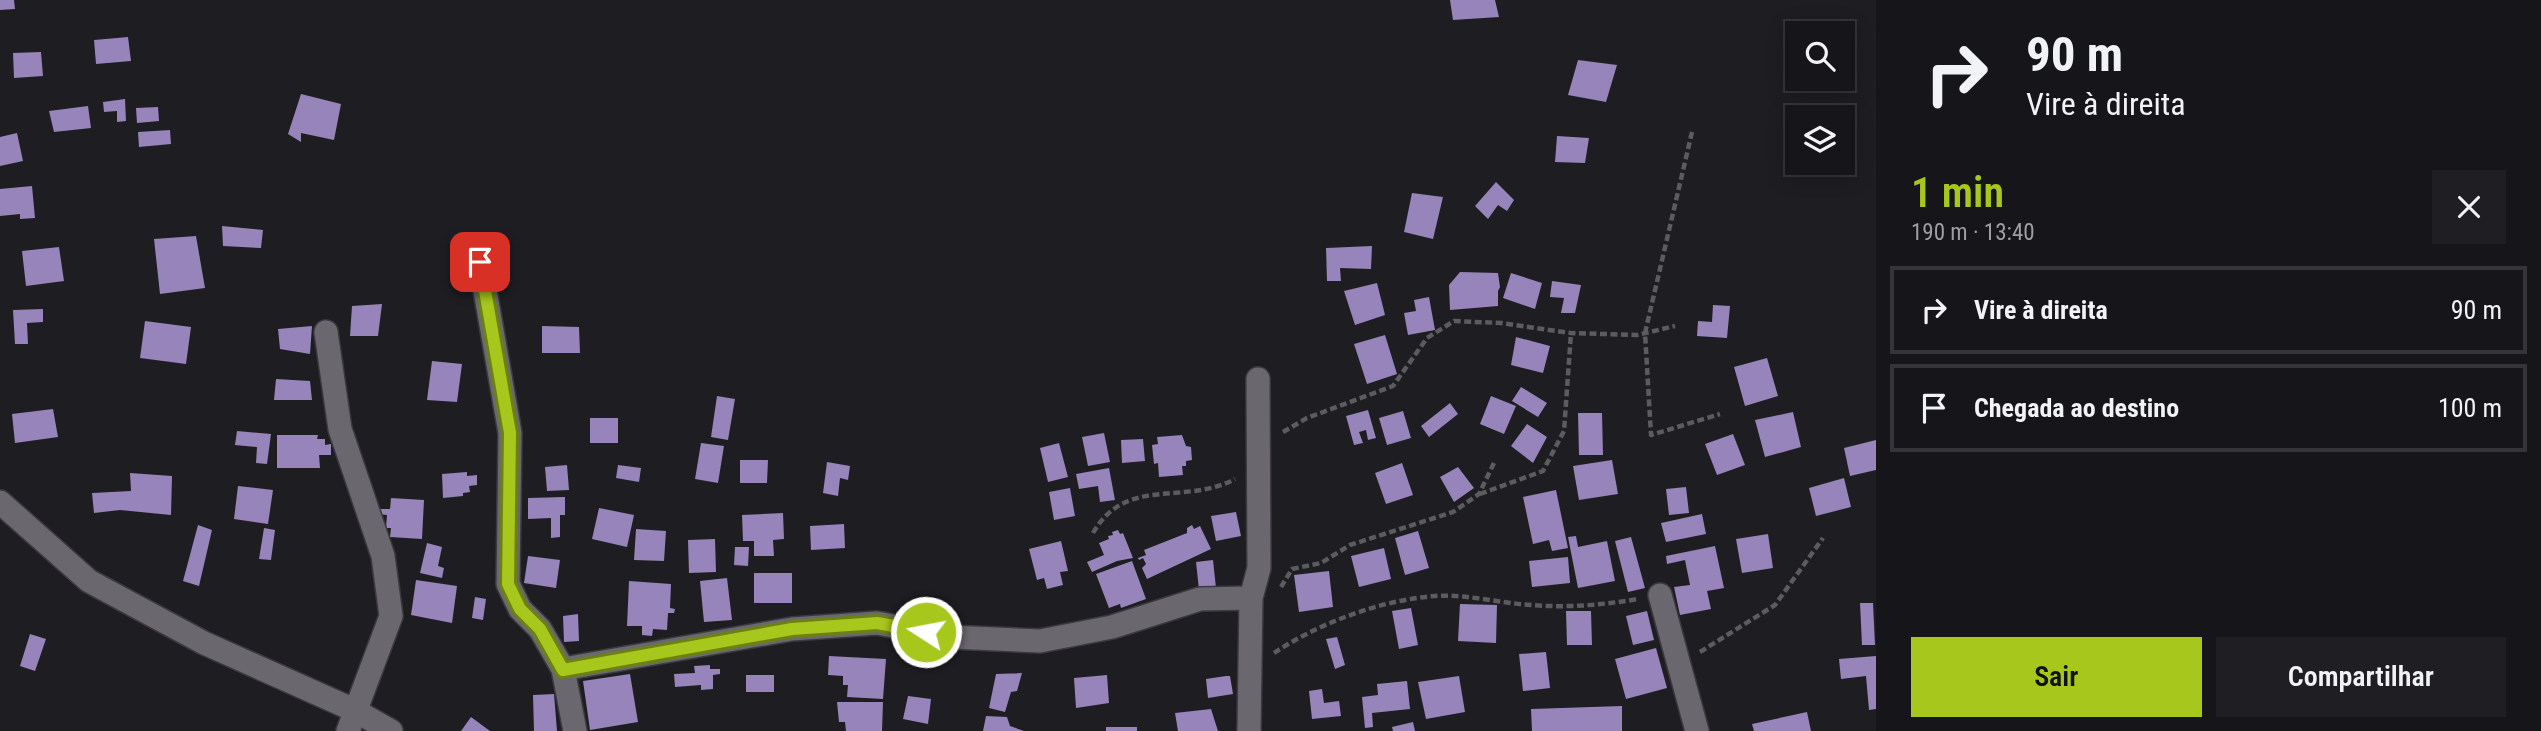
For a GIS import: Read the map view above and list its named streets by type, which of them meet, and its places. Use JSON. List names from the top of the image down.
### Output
{
  "page": {
    "turn": ["90 m", "Vire à direita"],
    "heading": ["1 min", "190 m · 13:40"],
    "list": [
      {
        "name": "Vire à direita",
        "value": "90 m"
      },
      {
        "name": "Chegada ao destino",
        "value": "100 m"
      }
    ],
    "buttons": ["Sair", "Compartilhar"]
  }
}
